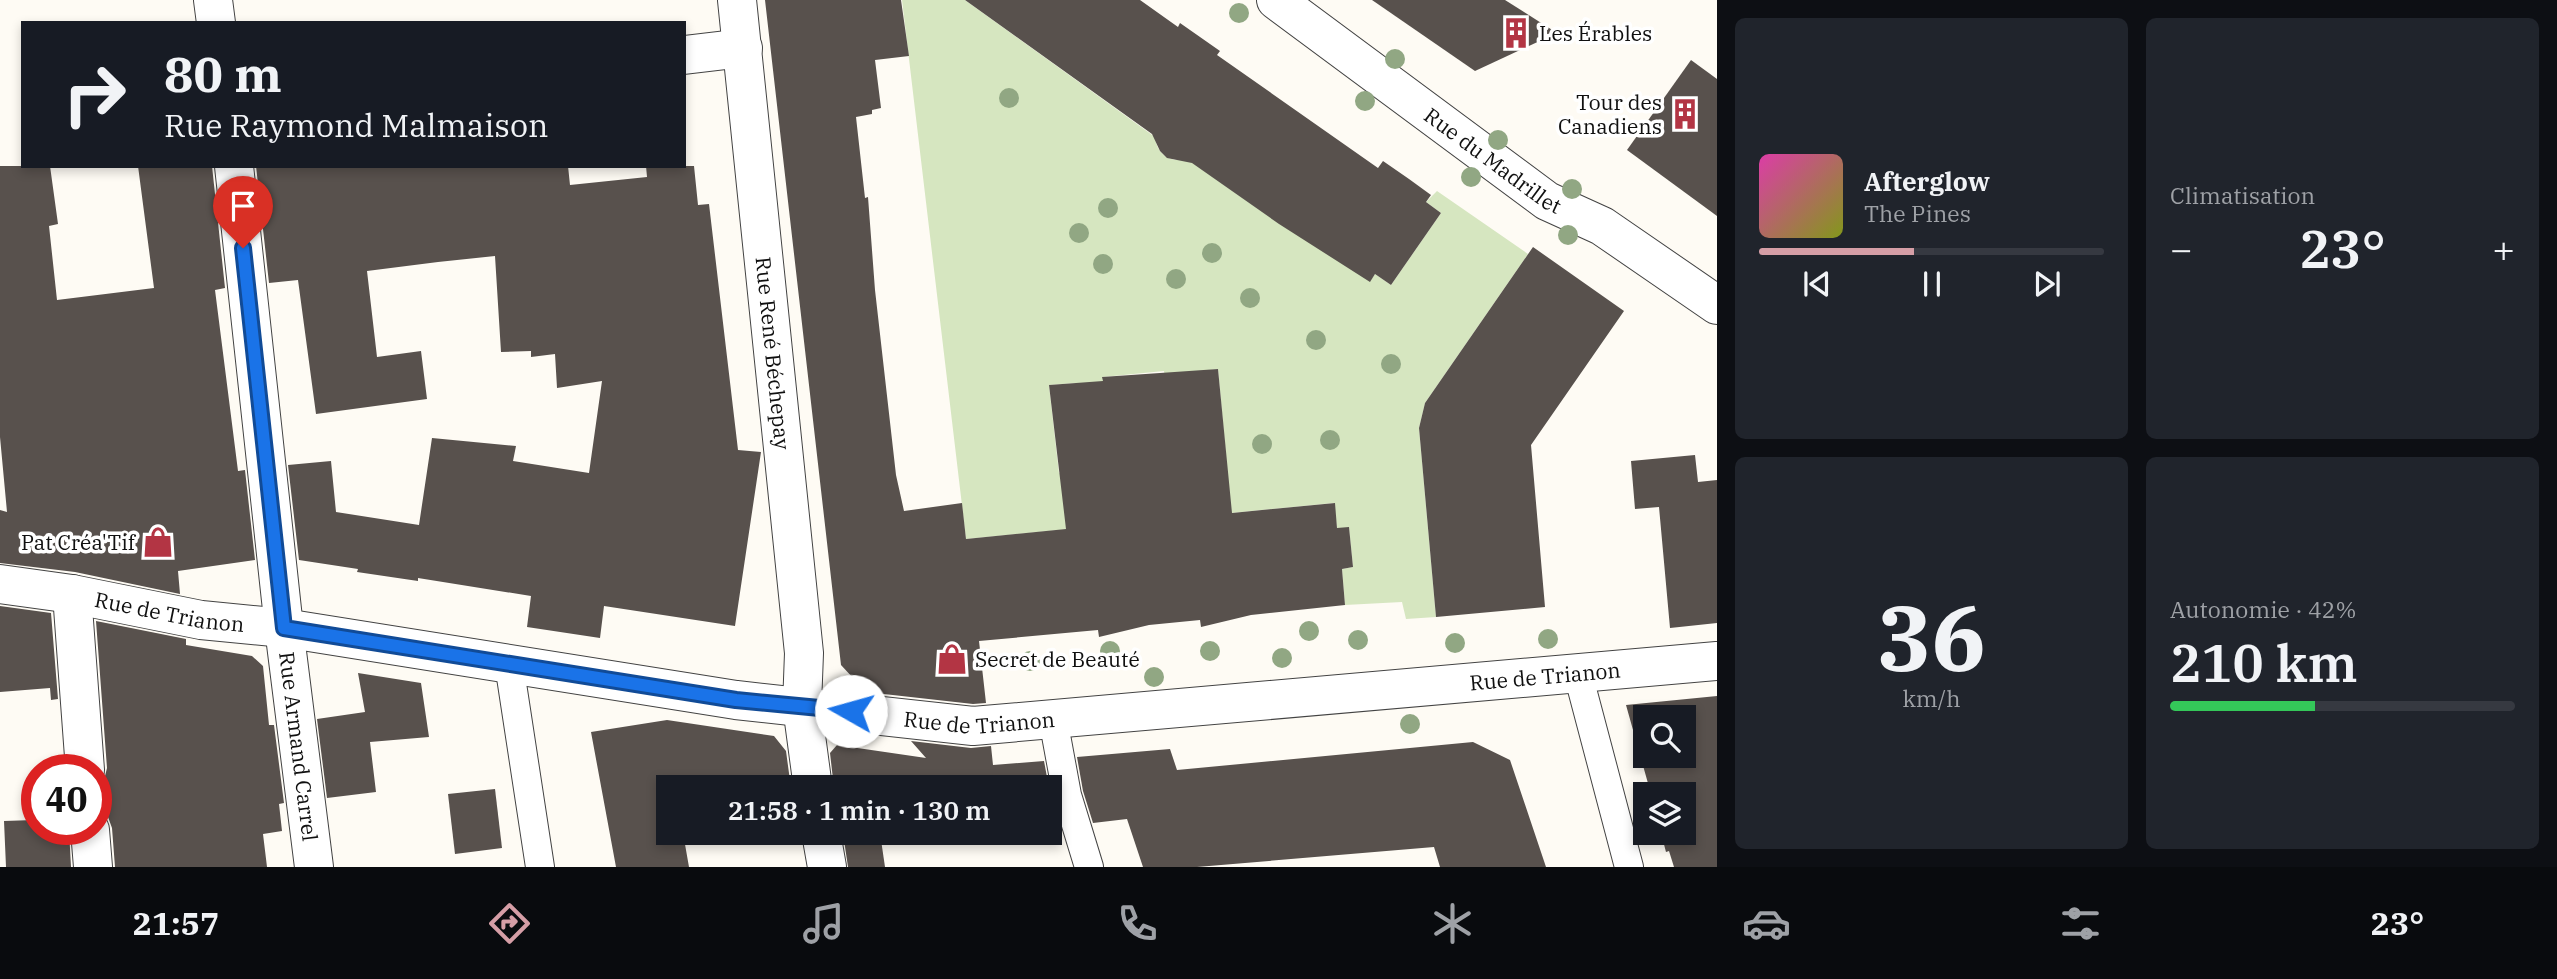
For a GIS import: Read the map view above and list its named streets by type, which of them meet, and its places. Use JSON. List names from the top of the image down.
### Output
{
  "streets": {
    "street": [
      "Rue du Madrillet",
      "Rue René Béchepay",
      "Rue de Trianon",
      "Rue Armand Carrel"
    ]
  },
  "crossings": [
    ["Rue René Béchepay", "Rue de Trianon"],
    ["Rue de Trianon", "Rue Armand Carrel"]
  ],
  "places": {
    "building": ["Les Érables", "Tour des Canadiens"],
    "shop": ["Pat Créa'Tif", "Secret de Beauté"]
  },
  "page": {
    "tile": [
      "Climatisation",
      ["36", "km/h"],
      ["Autonomie · 42%", "210 km"]
    ],
    "turn": ["80 m", "Rue Raymond Malmaison"],
    "song": ["Afterglow", "The Pines"],
    "heat": ["−", "23°", "+"],
    "limit": "40",
    "trip": "21:58 · 1 min · 130 m",
    "tabs": ["21:57", "23°"]
  }
}
